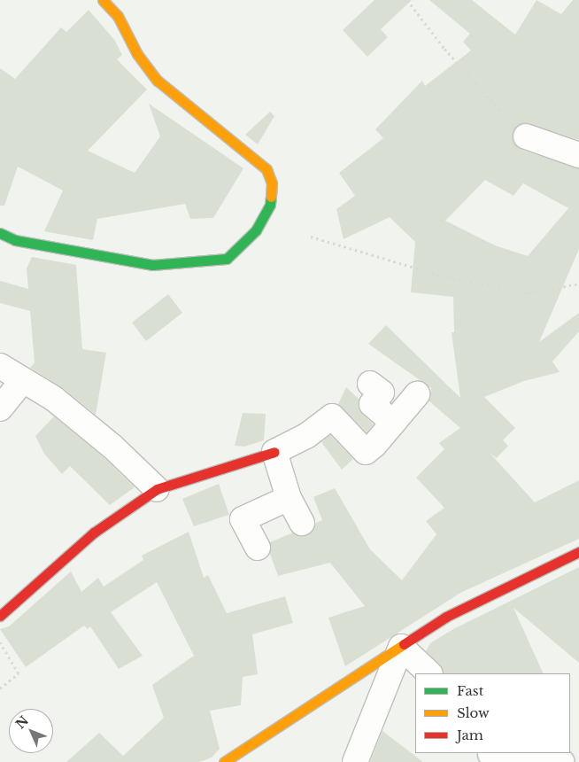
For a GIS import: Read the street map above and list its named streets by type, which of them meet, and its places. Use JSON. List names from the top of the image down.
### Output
{
  "legend": ["Fast", "Slow", "Jam"],
  "north": "top left"
}
